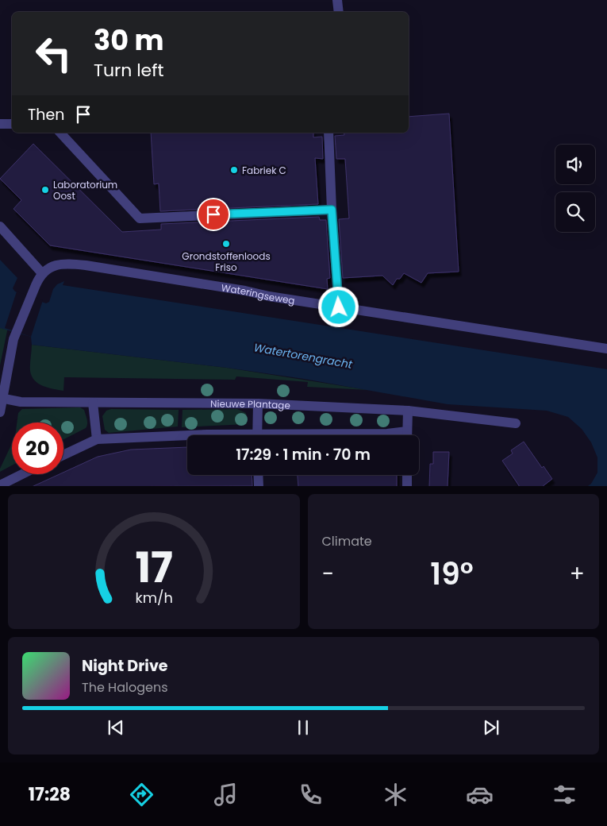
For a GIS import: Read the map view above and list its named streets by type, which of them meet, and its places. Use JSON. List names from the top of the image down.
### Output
{
  "streets": {
    "street": ["Wateringseweg", "Nieuwe Plantage"]
  },
  "water": ["Watertorengracht"],
  "places": ["Fabriek C", "Laboratorium Oost", "Grondstoffenloods Friso"],
  "page": {
    "turn": ["30 m", "Turn left"],
    "then": "Then",
    "limit": "20",
    "trip": "17:29 · 1 min · 70 m",
    "tile": "Climate",
    "heat": ["−", "19°", "+"],
    "song": ["Night Drive", "The Halogens"],
    "tabs": "17:28",
    "gauge": ["17", "km/h"]
  }
}
